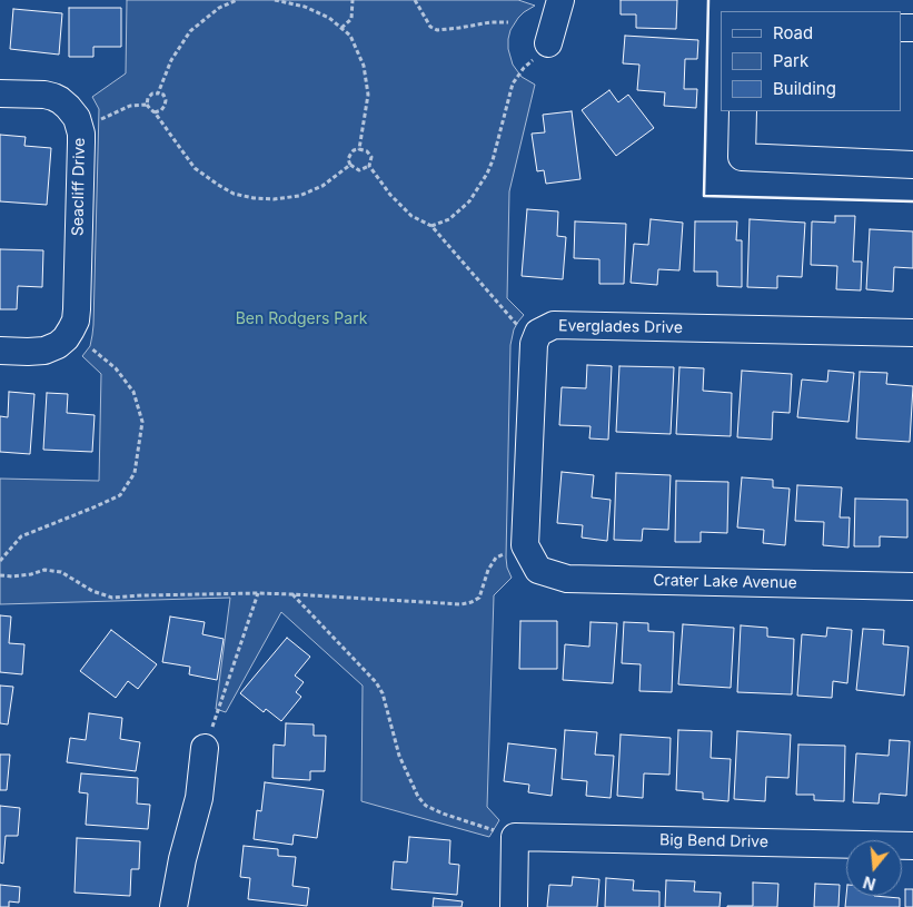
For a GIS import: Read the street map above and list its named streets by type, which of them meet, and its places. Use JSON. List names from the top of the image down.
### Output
{
  "streets": {
    "street": [
      "Seacliff Drive",
      "Everglades Drive",
      "Crater Lake Avenue",
      "Big Bend Drive"
    ]
  },
  "parks": ["Ben Rodgers Park"],
  "legend": ["Road", "Park", "Building"],
  "north": "bottom"
}
